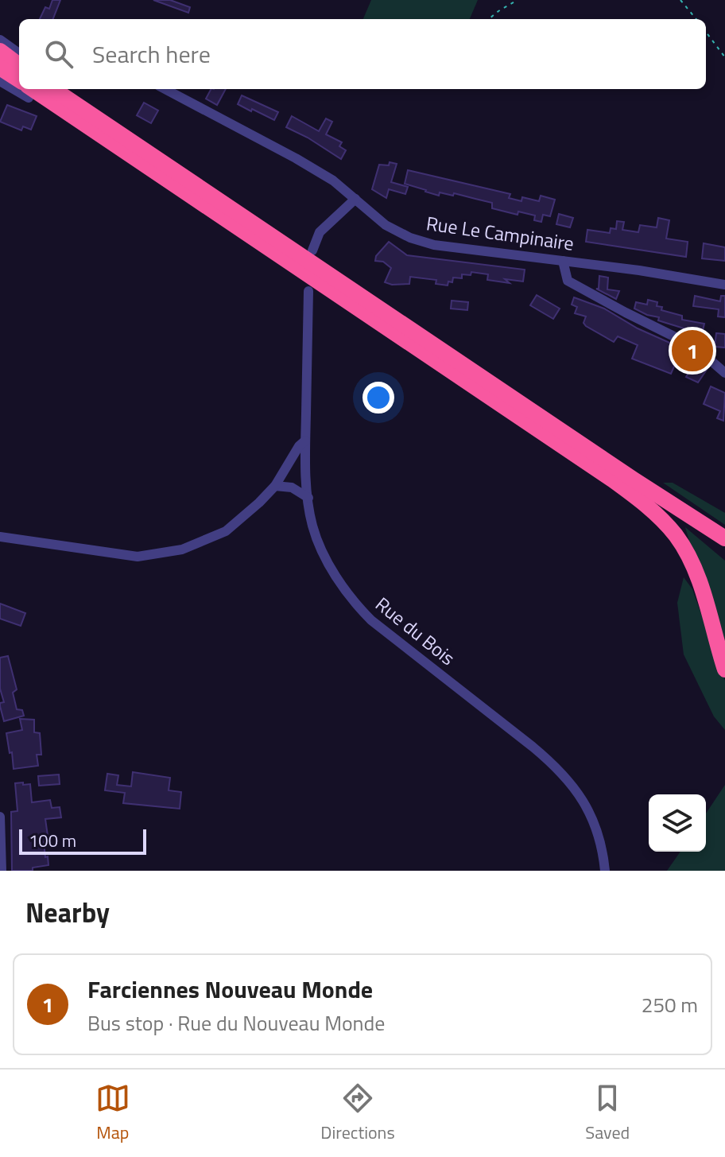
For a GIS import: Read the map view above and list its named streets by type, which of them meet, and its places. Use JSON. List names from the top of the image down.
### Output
{
  "streets": {
    "street": ["Rue Le Campinaire", "Rue du Bois"]
  },
  "scale_bar": "100 m",
  "page": {
    "search": "Search here",
    "pins": "1",
    "scale": "100 m",
    "heading": "Nearby",
    "list": [
      {
        "mark": "1",
        "name": "Farciennes Nouveau Monde",
        "note": "Bus stop · Rue du Nouveau Monde",
        "value": "250 m"
      }
    ],
    "nav": ["Map", "Directions", "Saved"]
  }
}
